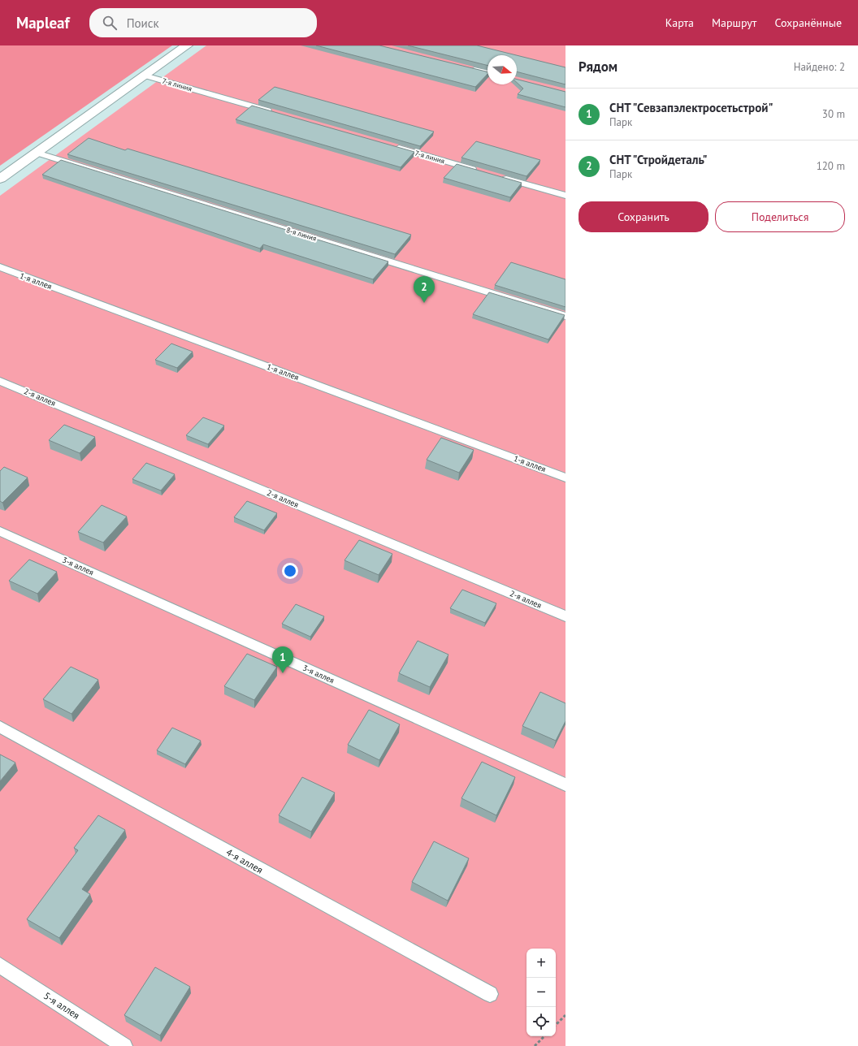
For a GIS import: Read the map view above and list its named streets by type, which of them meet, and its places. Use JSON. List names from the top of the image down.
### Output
{
  "streets": {
    "lane": [
      "7-я линия",
      "8-я линия",
      "1-я аллея",
      "2-я аллея",
      "3-я аллея",
      "4-я аллея",
      "5-я аллея"
    ]
  },
  "north": "right",
  "page": {
    "header": "Mapleaf",
    "search": "Поиск",
    "nav": ["Карта", "Маршрут", "Сохранённые"],
    "heading": ["Рядом", "Найдено: 2"],
    "list": [
      {
        "mark": "1",
        "name": "СНТ \"Севзапэлектросетьстрой\"",
        "note": "Парк",
        "value": "30 m"
      },
      {
        "mark": "2",
        "name": "СНТ \"Стройдеталь\"",
        "note": "Парк",
        "value": "120 m"
      }
    ],
    "buttons": ["Сохранить", "Поделиться"],
    "pins": ["2", "1"],
    "map_buttons": ["+", "−"]
  }
}
